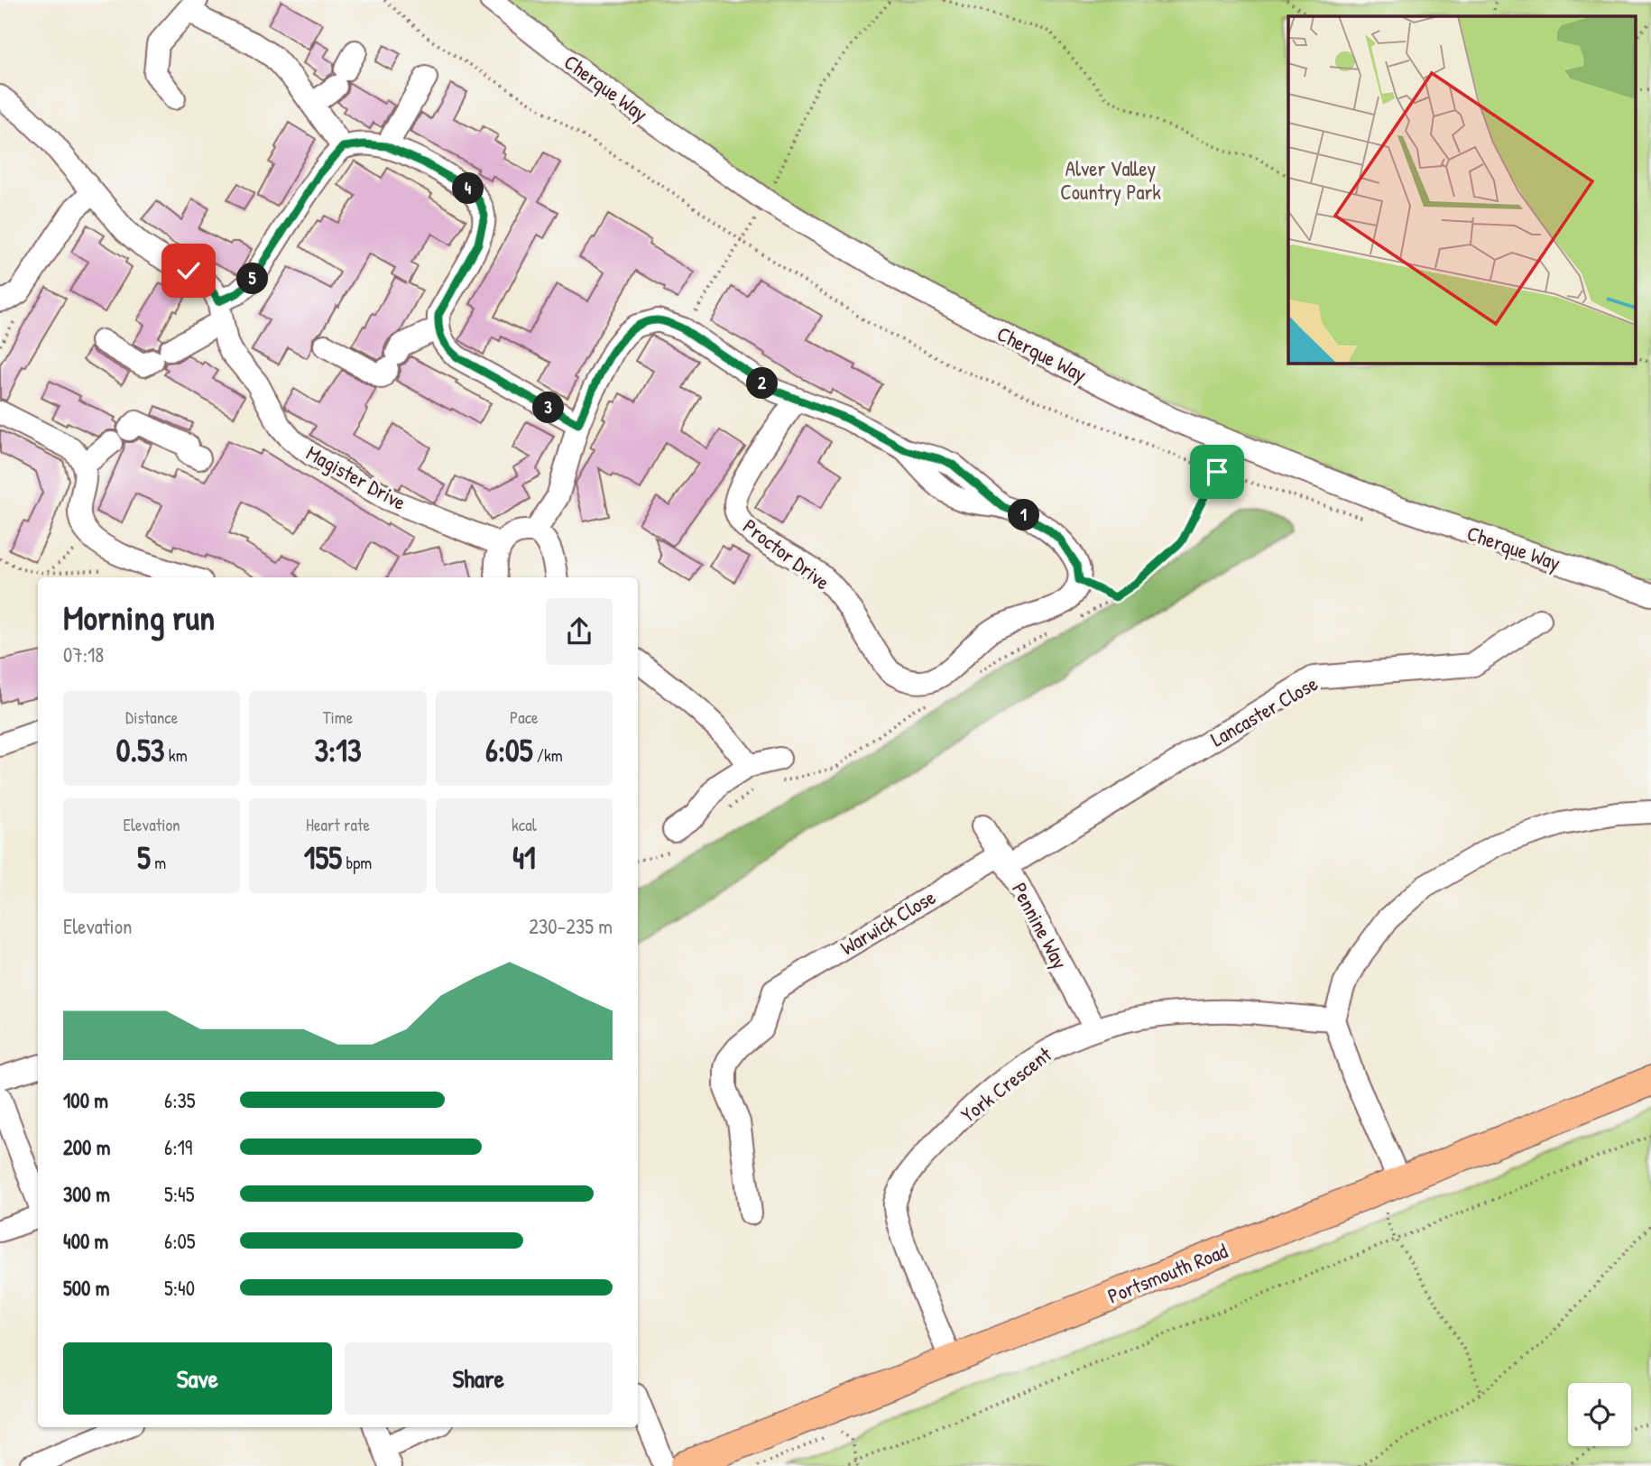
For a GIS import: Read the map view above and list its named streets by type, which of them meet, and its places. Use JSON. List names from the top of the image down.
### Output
{
  "streets": {
    "main road": ["Portsmouth Road"],
    "street": [
      "Cherque Way",
      "Magister Drive",
      "Proctor Drive",
      "Lancaster Close",
      "Warwick Close",
      "Pennine Way",
      "York Crescent"
    ]
  },
  "crossings": [
    ["Lancaster Close", "Warwick Close"],
    ["Lancaster Close", "Pennine Way"],
    ["Warwick Close", "Pennine Way"],
    ["Pennine Way", "York Crescent"],
    ["York Crescent", "Portsmouth Road"]
  ],
  "parks": ["Alver Valley Country Park"],
  "page": {
    "pins": [
      "4",
      "5",
      "2",
      "3",
      "1"
    ],
    "heading": ["Morning run", "07:18"],
    "stats": [
      ["Distance", "0.53 km"],
      ["Time", "3:13"],
      ["Pace", "6:05 /km"],
      ["Elevation", "5 m"],
      ["Heart rate", "155 bpm"],
      ["kcal", "41"]
    ],
    "chart": ["Elevation", "230–235 m"],
    "list": [
      {
        "name": "100 m",
        "note": "6:35"
      },
      {
        "name": "200 m",
        "note": "6:19"
      },
      {
        "name": "300 m",
        "note": "5:45"
      },
      {
        "name": "400 m",
        "note": "6:05"
      },
      {
        "name": "500 m",
        "note": "5:40"
      }
    ],
    "buttons": ["Save", "Share"]
  }
}
